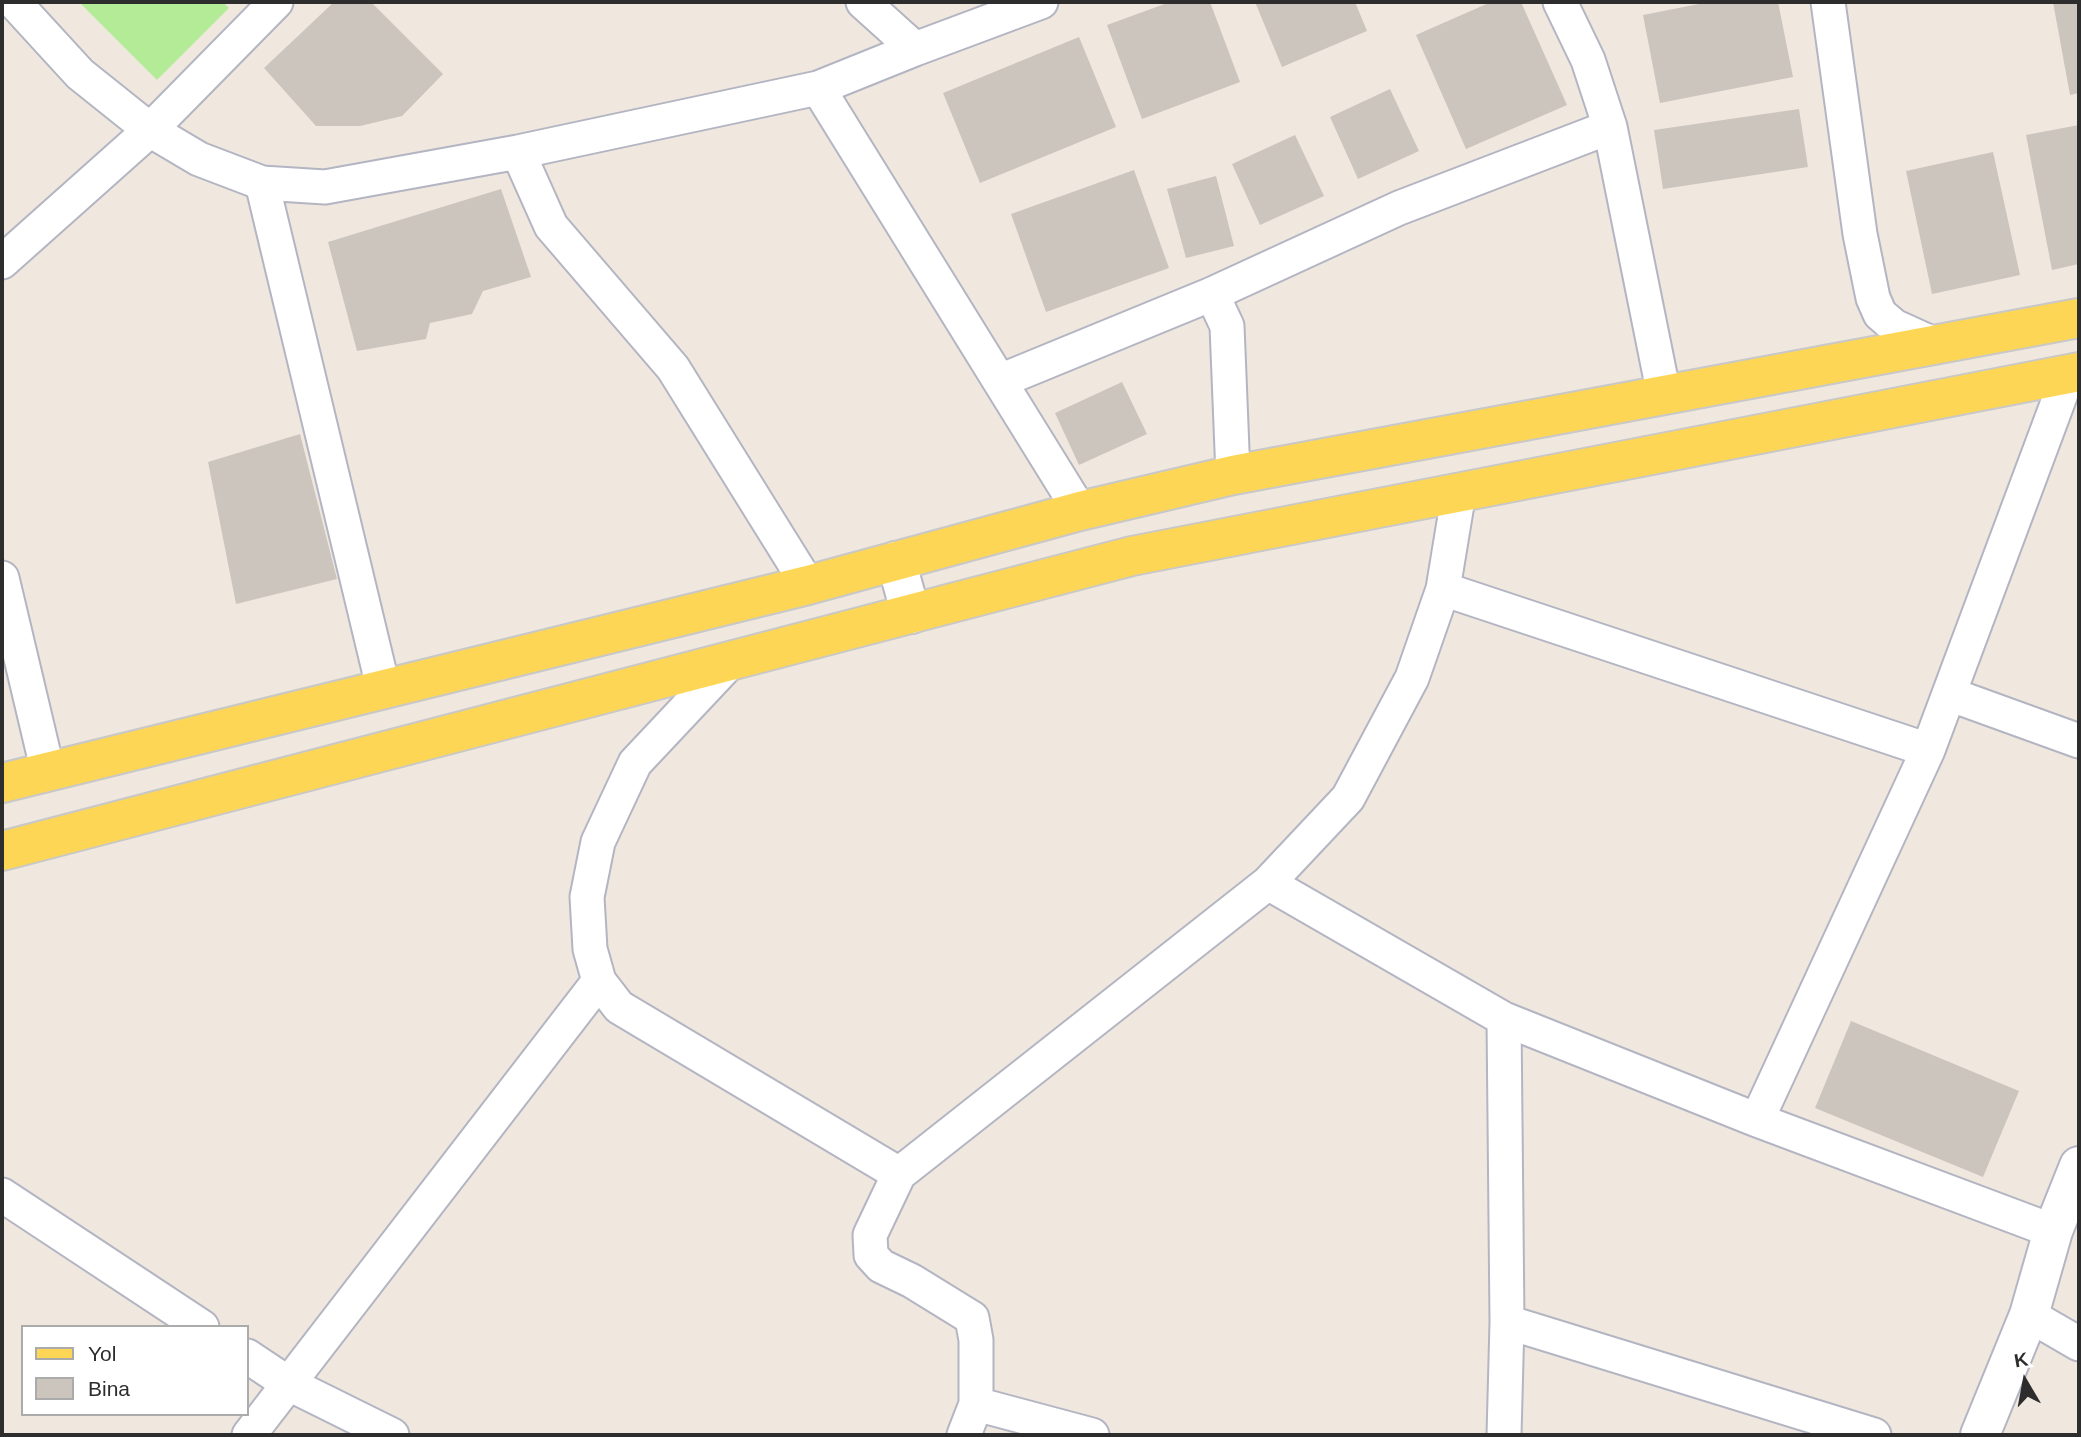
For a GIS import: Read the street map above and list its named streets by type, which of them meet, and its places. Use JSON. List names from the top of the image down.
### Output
{
  "legend": ["Yol", "Bina"],
  "north": "top"
}
